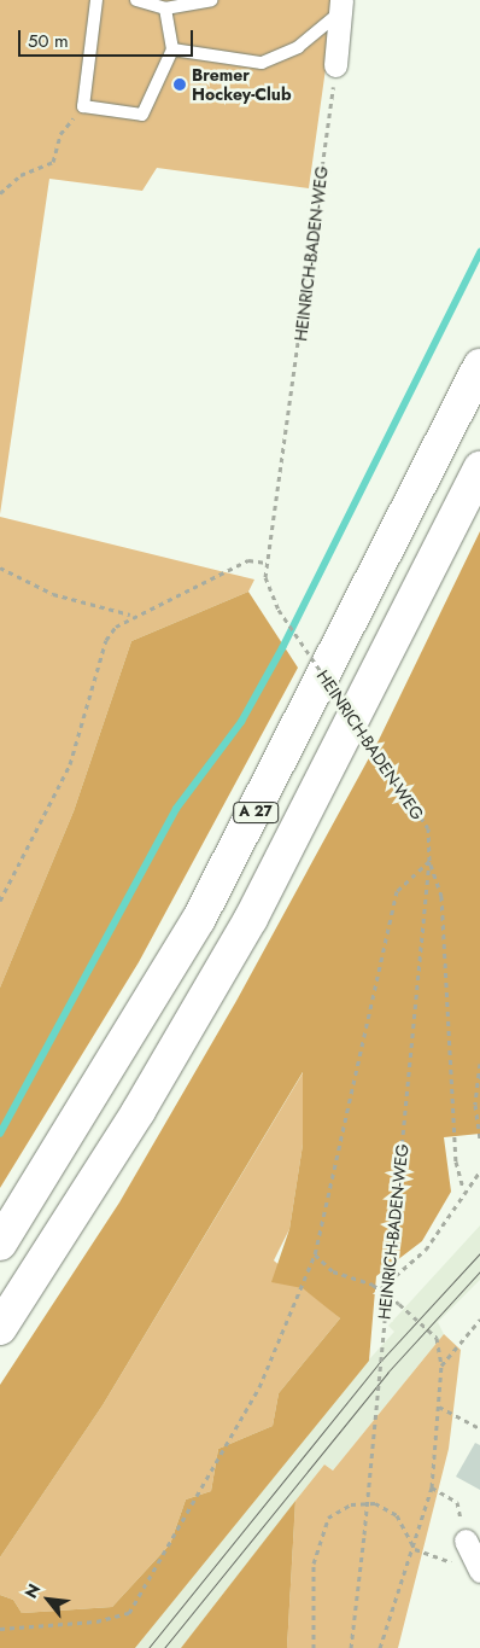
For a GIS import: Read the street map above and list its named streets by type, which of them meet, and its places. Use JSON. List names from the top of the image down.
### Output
{
  "streets": {
    "highway": ["A 27"],
    "path": ["HEINRICH-BADEN-WEG"]
  },
  "places": ["Bremer Hockey-Club"],
  "scale_bar": "50 m",
  "north": "top left"
}
